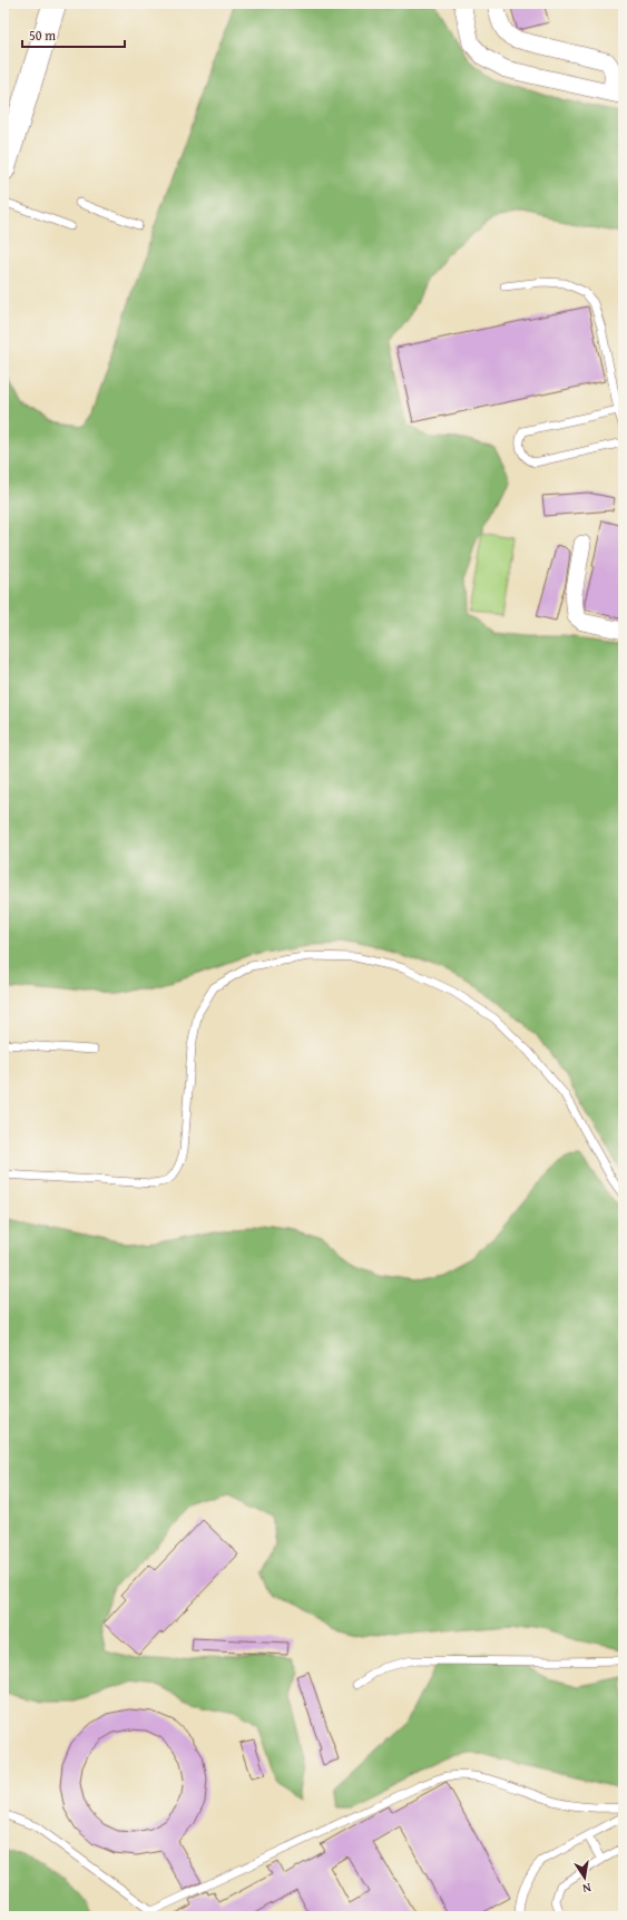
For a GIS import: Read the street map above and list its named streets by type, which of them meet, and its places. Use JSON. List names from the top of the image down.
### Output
{
  "scale_bar": "50 m",
  "north": "bottom"
}
